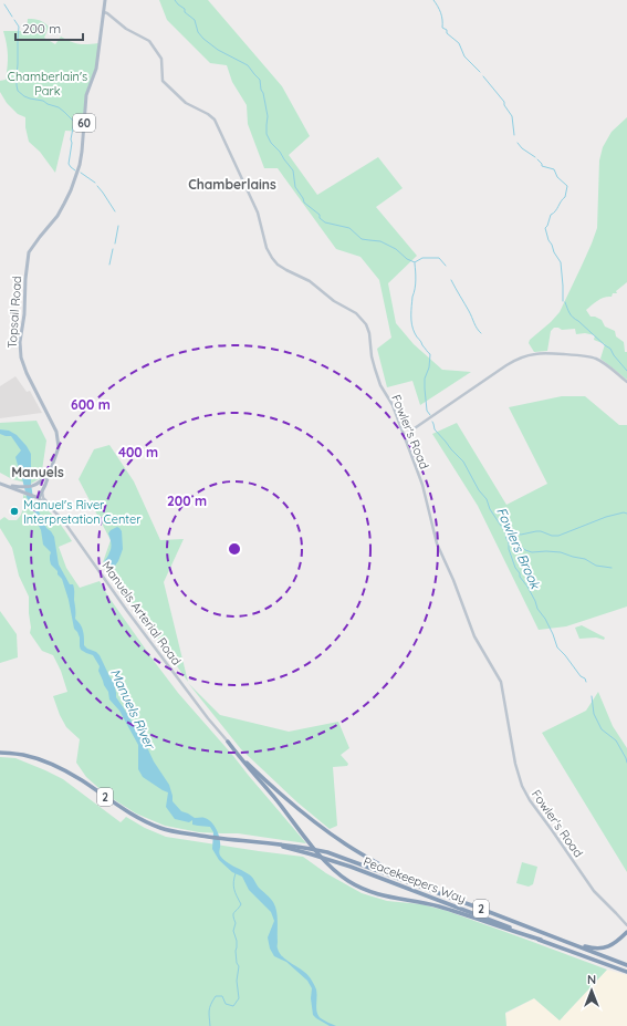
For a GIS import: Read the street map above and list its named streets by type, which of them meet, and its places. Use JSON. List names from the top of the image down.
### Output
{
  "streets": {
    "highway": ["2", "Peacekeepers Way"],
    "main road": ["60", "Topsail Road"],
    "street": ["Fowler's Road", "Manuels Arterial Road"]
  },
  "crossings": [
    ["Topsail Road", "Fowler's Road"],
    ["Topsail Road", "Manuels Arterial Road"]
  ],
  "districts": ["Chamberlains", "Manuels"],
  "water": ["Fowlers Brook", "Manuels River"],
  "parks": ["Chamberlain's Park"],
  "places": ["Manuel's River Interpretation Center"],
  "scale_bar": "200 m",
  "north": "top",
  "rings": ["600 m", "400 m", "200 m"]
}
